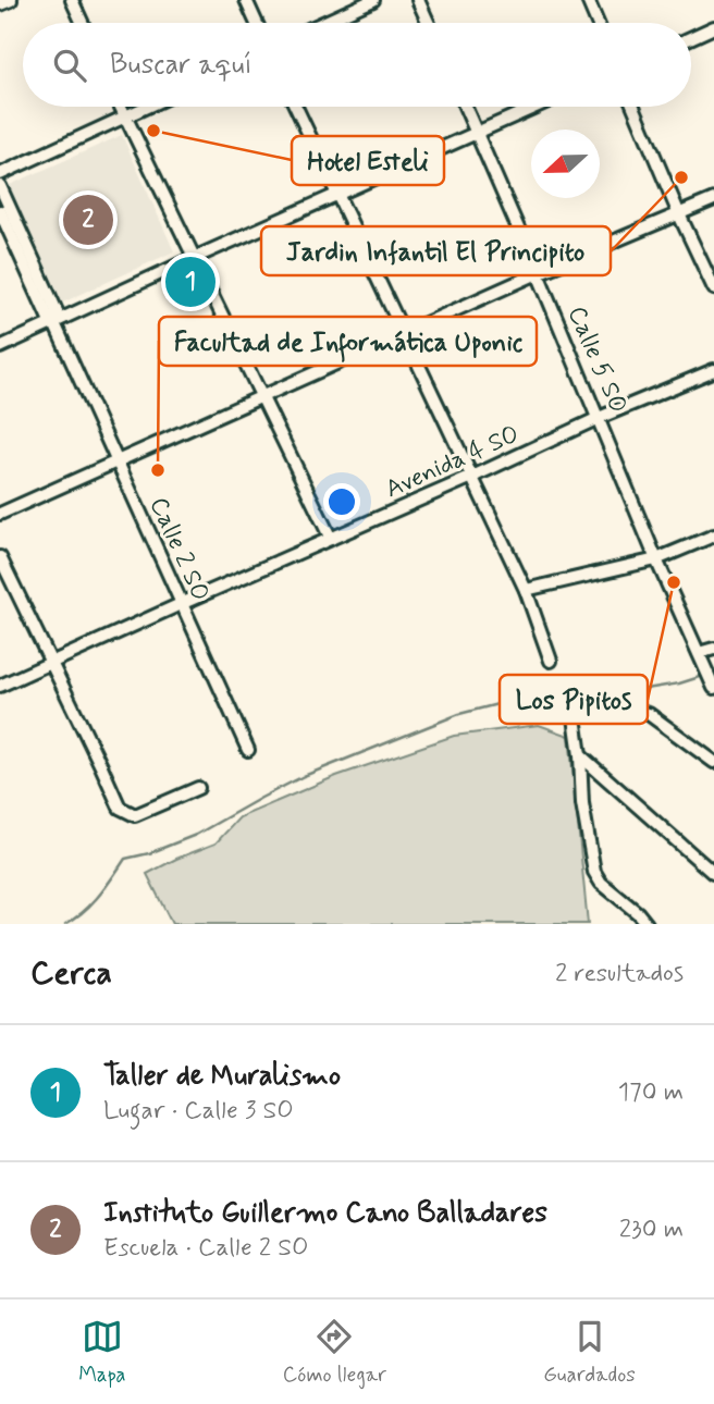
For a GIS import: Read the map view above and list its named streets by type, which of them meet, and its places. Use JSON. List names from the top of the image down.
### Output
{
  "streets": {
    "street": ["Calle 5 SO", "Avenida 4 SO", "Calle 2 SO"]
  },
  "crossings": [
    ["Calle 5 SO", "Avenida 4 SO"],
    ["Avenida 4 SO", "Calle 2 SO"]
  ],
  "places": [
    "Hotel Esteli",
    "Jardin Infantil El Principito",
    "Facultad de Informática Uponic",
    "Los Pipitos"
  ],
  "north": "left",
  "page": {
    "search": "Buscar aquí",
    "pins": ["2", "1"],
    "heading": ["Cerca", "2 resultados"],
    "list": [
      {
        "mark": "1",
        "name": "Taller de Muralismo",
        "note": "Lugar · Calle 3 SO",
        "value": "170 m"
      },
      {
        "mark": "2",
        "name": "Instituto Guillermo Cano Balladares",
        "note": "Escuela · Calle 2 SO",
        "value": "230 m"
      }
    ],
    "nav": ["Mapa", "Cómo llegar", "Guardados"]
  }
}
